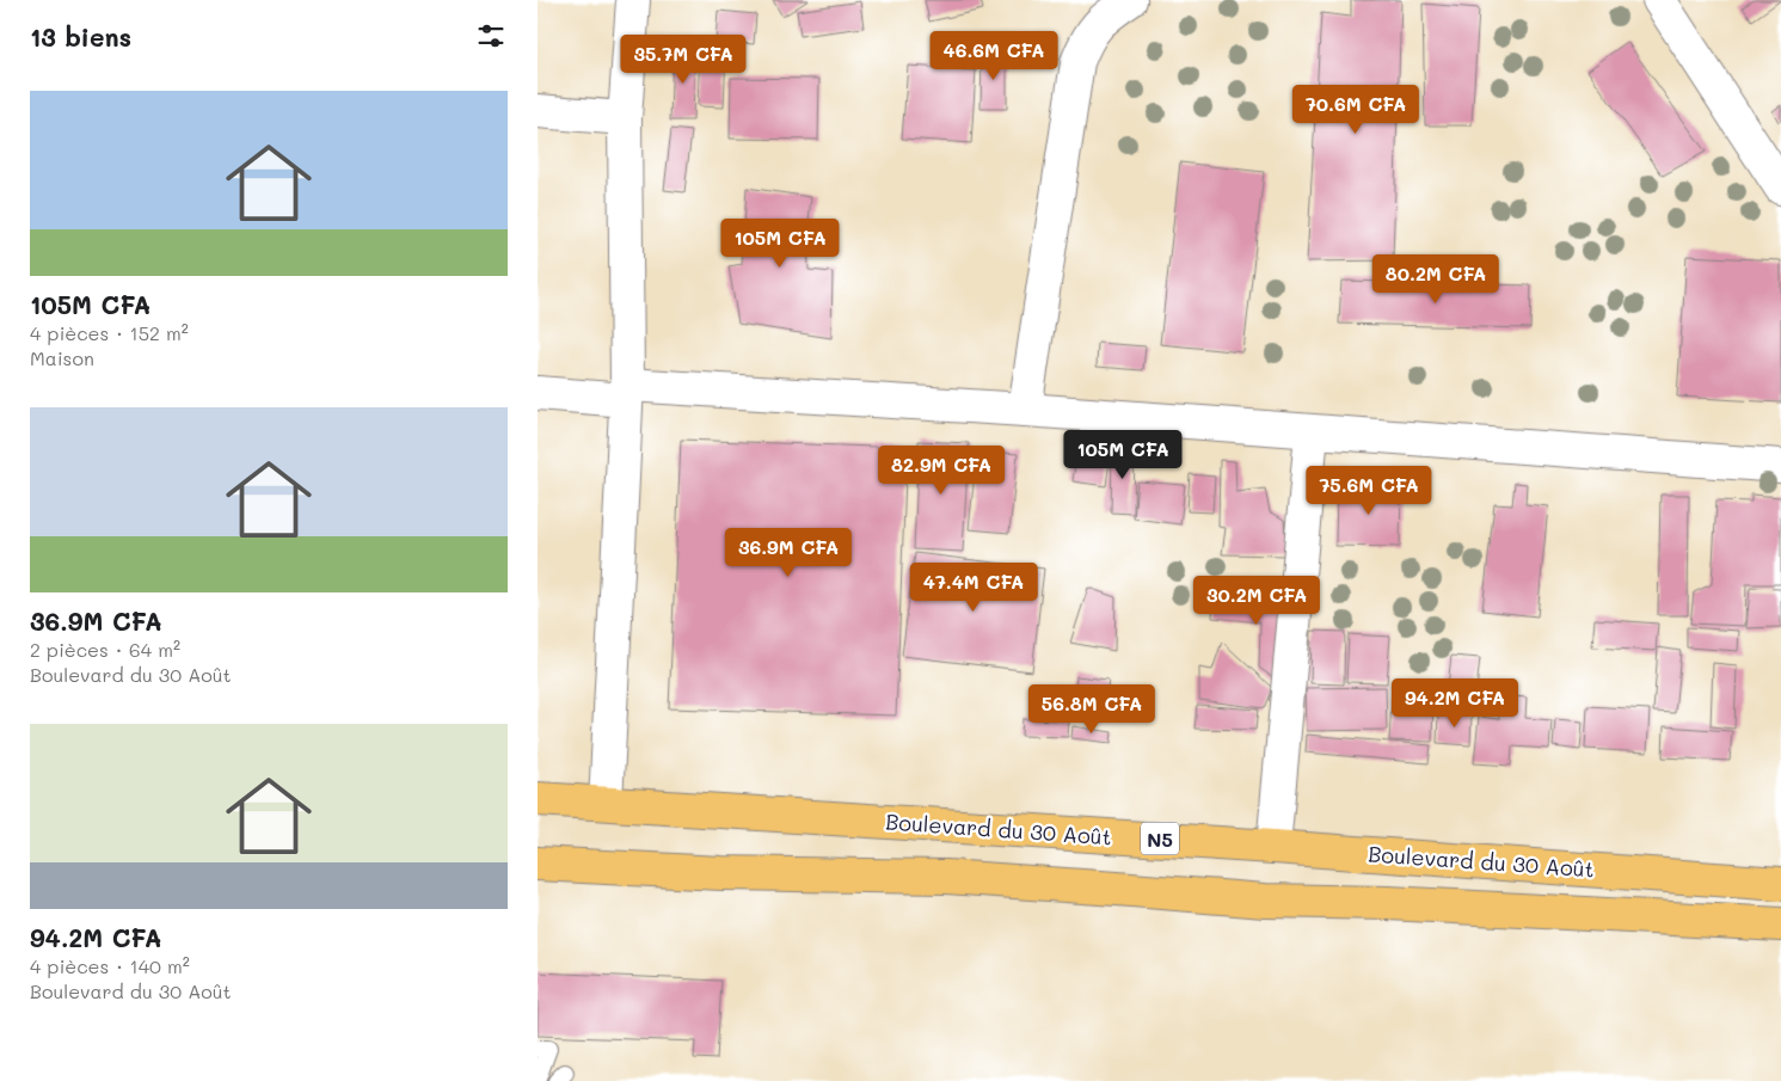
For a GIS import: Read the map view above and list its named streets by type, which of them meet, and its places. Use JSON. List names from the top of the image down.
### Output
{
  "streets": {
    "highway": ["Boulevard du 30 Août", "N5"]
  },
  "page": {
    "heading": "13 biens",
    "price": [
      "46.6M CFA",
      "35.7M CFA",
      "70.6M CFA",
      "105M CFA",
      "80.2M CFA",
      "105M CFA",
      "82.9M CFA",
      "75.6M CFA",
      "36.9M CFA",
      "47.4M CFA",
      "30.2M CFA",
      "94.2M CFA",
      "56.8M CFA"
    ],
    "list": [
      {
        "name": "105M CFA",
        "note": "4 pièces · 152 m² · Maison"
      },
      {
        "name": "36.9M CFA",
        "note": "2 pièces · 64 m² · Boulevard du 30 Août"
      },
      {
        "name": "94.2M CFA",
        "note": "4 pièces · 140 m² · Boulevard du 30 Août"
      }
    ]
  }
}
